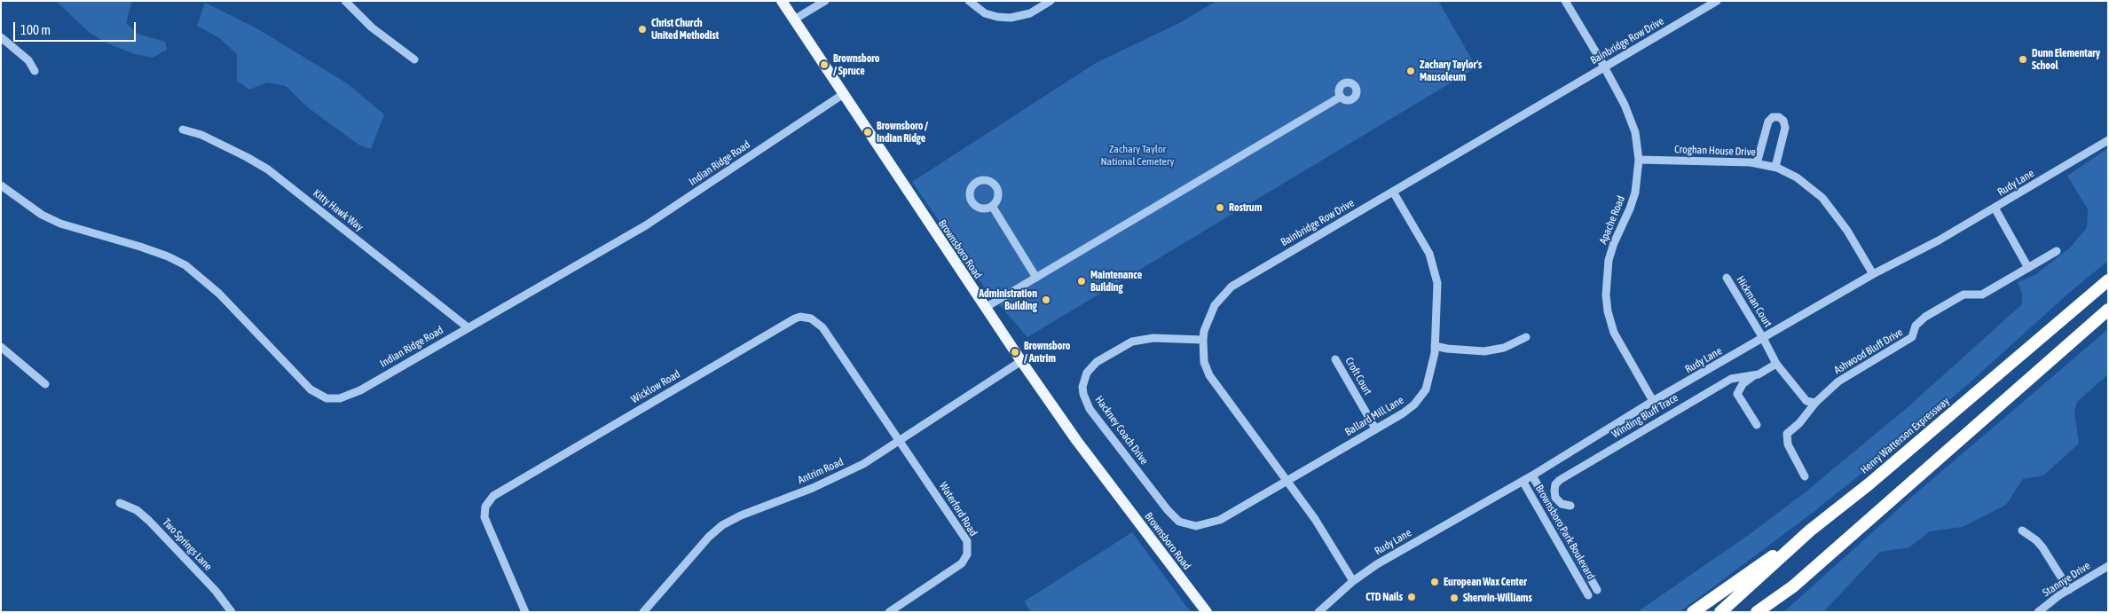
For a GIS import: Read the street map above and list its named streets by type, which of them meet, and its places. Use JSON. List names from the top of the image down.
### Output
{
  "streets": {
    "highway": ["Henry Watterson Expressway"],
    "main road": ["Brownsboro Road"],
    "street": [
      "Bainbridge Row Drive",
      "Croghan House Drive",
      "Indian Ridge Road",
      "Rudy Lane",
      "Kitty Hawk Way",
      "Apache Road",
      "Hickman Court",
      "Ashwood Bluff Drive",
      "Croft Court",
      "Wicklow Road",
      "Ballard Mill Lane",
      "Winding Bluff Trace",
      "Hackney Coach Drive",
      "Antrim Road",
      "Waterford Road",
      "Brownsboro Park Boulevard",
      "Two Springs Lane",
      "Stannye Drive"
    ]
  },
  "crossings": [
    ["Bainbridge Row Drive", "Rudy Lane"],
    ["Bainbridge Row Drive", "Apache Road"],
    ["Bainbridge Row Drive", "Ballard Mill Lane"],
    ["Bainbridge Row Drive", "Hackney Coach Drive"],
    ["Croghan House Drive", "Rudy Lane"],
    ["Croghan House Drive", "Apache Road"],
    ["Indian Ridge Road", "Kitty Hawk Way"],
    ["Indian Ridge Road", "Brownsboro Road"],
    ["Rudy Lane", "Apache Road"],
    ["Rudy Lane", "Hickman Court"],
    ["Rudy Lane", "Brownsboro Park Boulevard"],
    ["Brownsboro Road", "Antrim Road"],
    ["Croft Court", "Ballard Mill Lane"],
    ["Wicklow Road", "Antrim Road"],
    ["Wicklow Road", "Waterford Road"],
    ["Ballard Mill Lane", "Hackney Coach Drive"],
    ["Antrim Road", "Waterford Road"]
  ],
  "parks": ["Zachary Taylor National Cemetery"],
  "places": [
    "Christ Church United Methodist",
    "Dunn Elementary School",
    "Brownsboro / Spruce",
    "Zachary Taylor's Mausoleum",
    "Brownsboro / Indian Ridge",
    "Rostrum",
    "Maintenance Building",
    "Administration Building",
    "Brownsboro / Antrim",
    "European Wax Center",
    "CTD Nails",
    "Sherwin-Williams"
  ],
  "scale_bar": "100 m"
}
